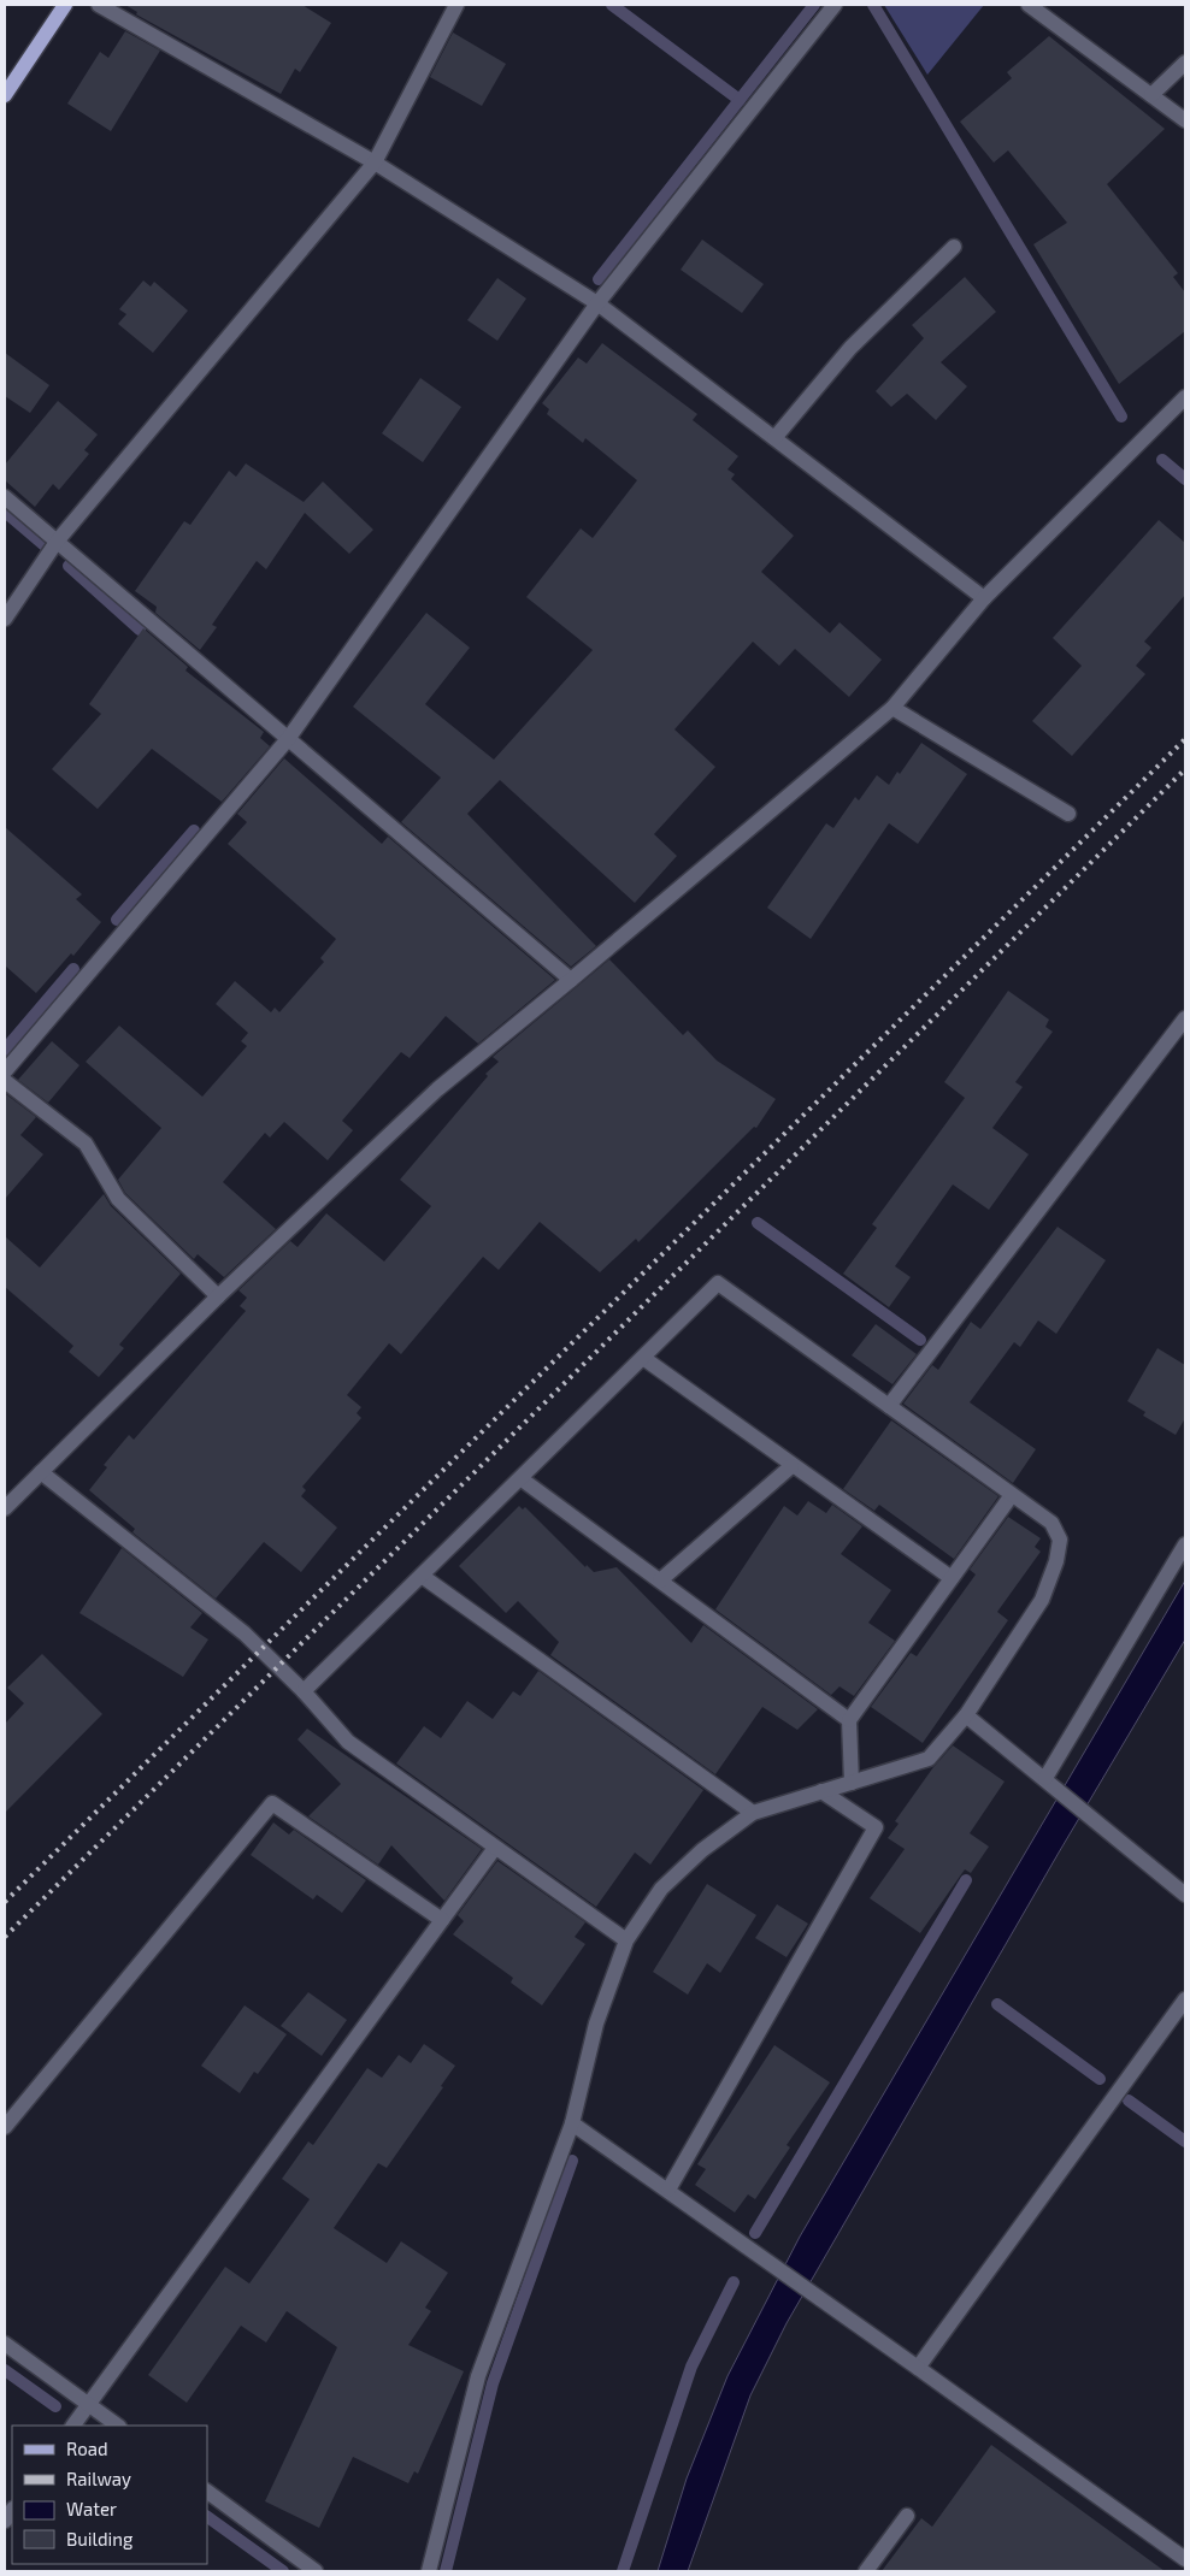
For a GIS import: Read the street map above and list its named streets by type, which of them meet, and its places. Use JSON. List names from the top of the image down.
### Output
{
  "legend": [
    "Road",
    "Railway",
    "Water",
    "Building"
  ]
}
